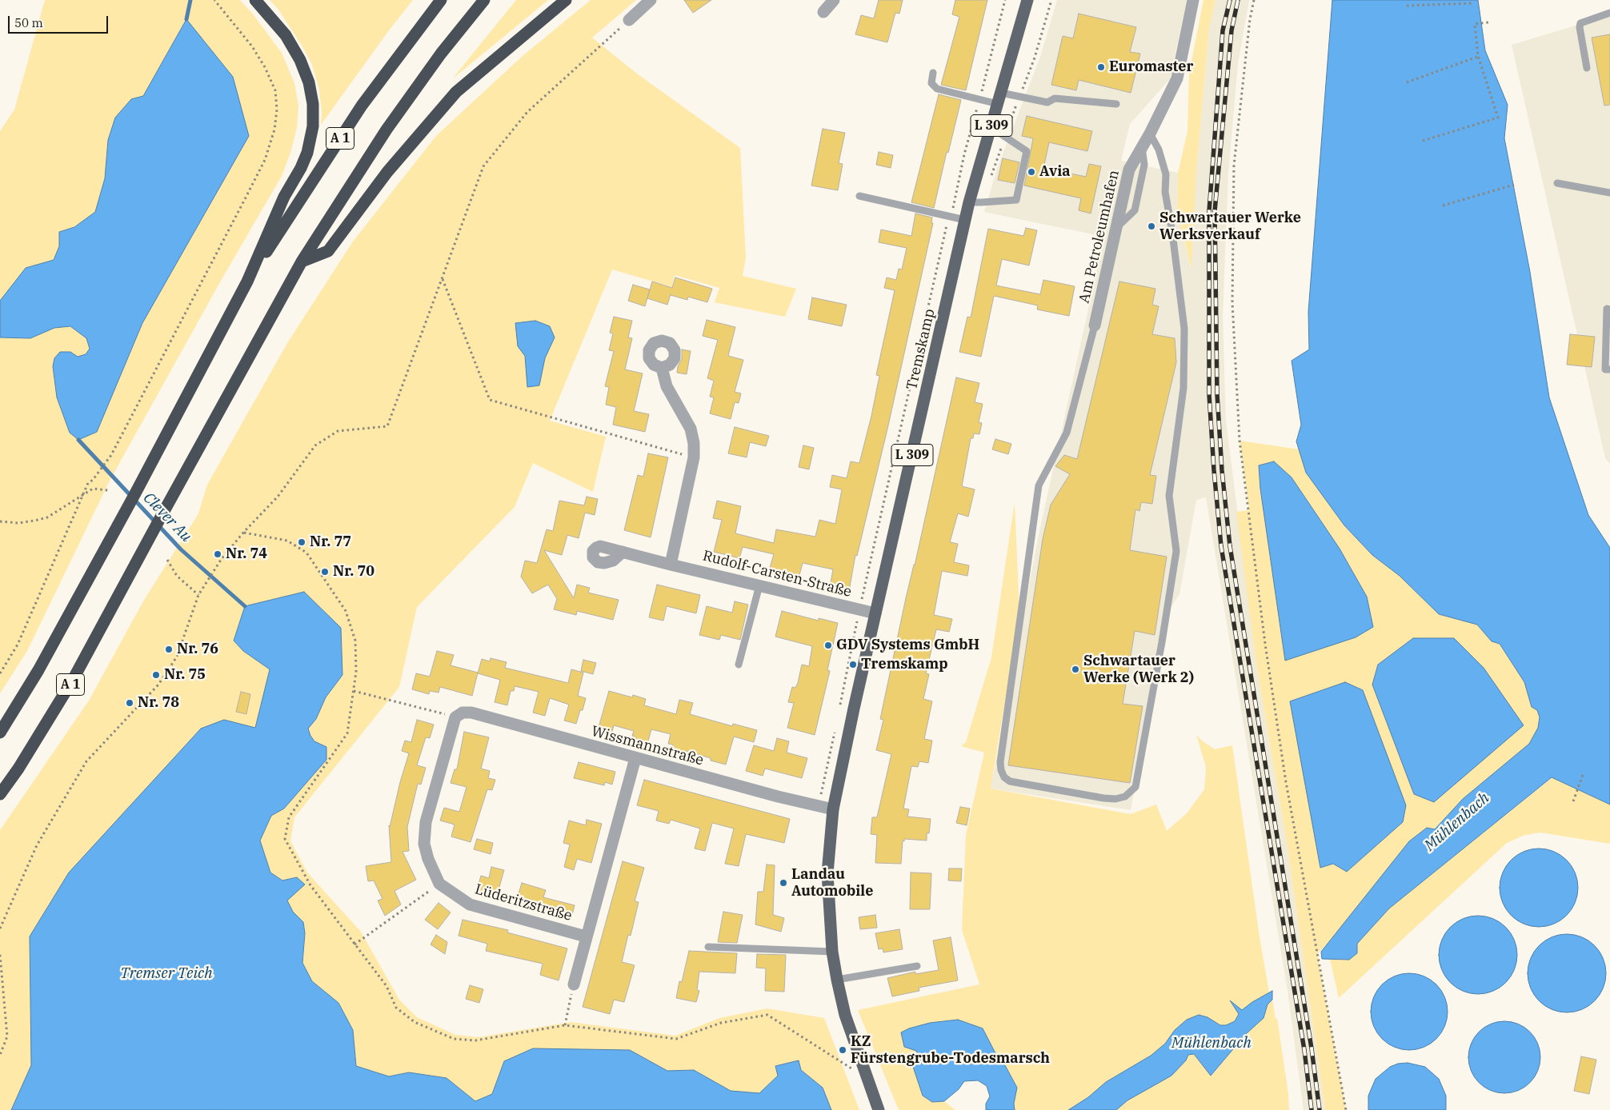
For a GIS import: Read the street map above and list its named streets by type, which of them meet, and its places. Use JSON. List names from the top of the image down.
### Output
{
  "streets": {
    "highway": ["A 1"],
    "main road": ["L 309", "Tremskamp"],
    "street": [
      "Am Petroleumhafen",
      "Rudolf-Carsten-Straße",
      "Wissmannstraße",
      "Lüderitzstraße"
    ]
  },
  "crossings": [
    ["L 309", "Tremskamp"],
    ["L 309", "Wissmannstraße"],
    ["Tremskamp", "Rudolf-Carsten-Straße"],
    ["Tremskamp", "Wissmannstraße"]
  ],
  "water": ["Clever Au", "Mühlenbach", "Tremser Teich"],
  "places": [
    "Euromaster",
    "Avia",
    "Schwartauer Werke Werksverkauf",
    "Nr. 77",
    "Nr. 74",
    "Nr. 70",
    "GDV Systems GmbH",
    "Nr. 76",
    "Tremskamp",
    "Schwartauer Werke (Werk 2)",
    "Nr. 75",
    "Nr. 78",
    "Landau Automobile",
    "KZ Fürstengrube-Todesmarsch"
  ],
  "scale_bar": "50 m"
}
